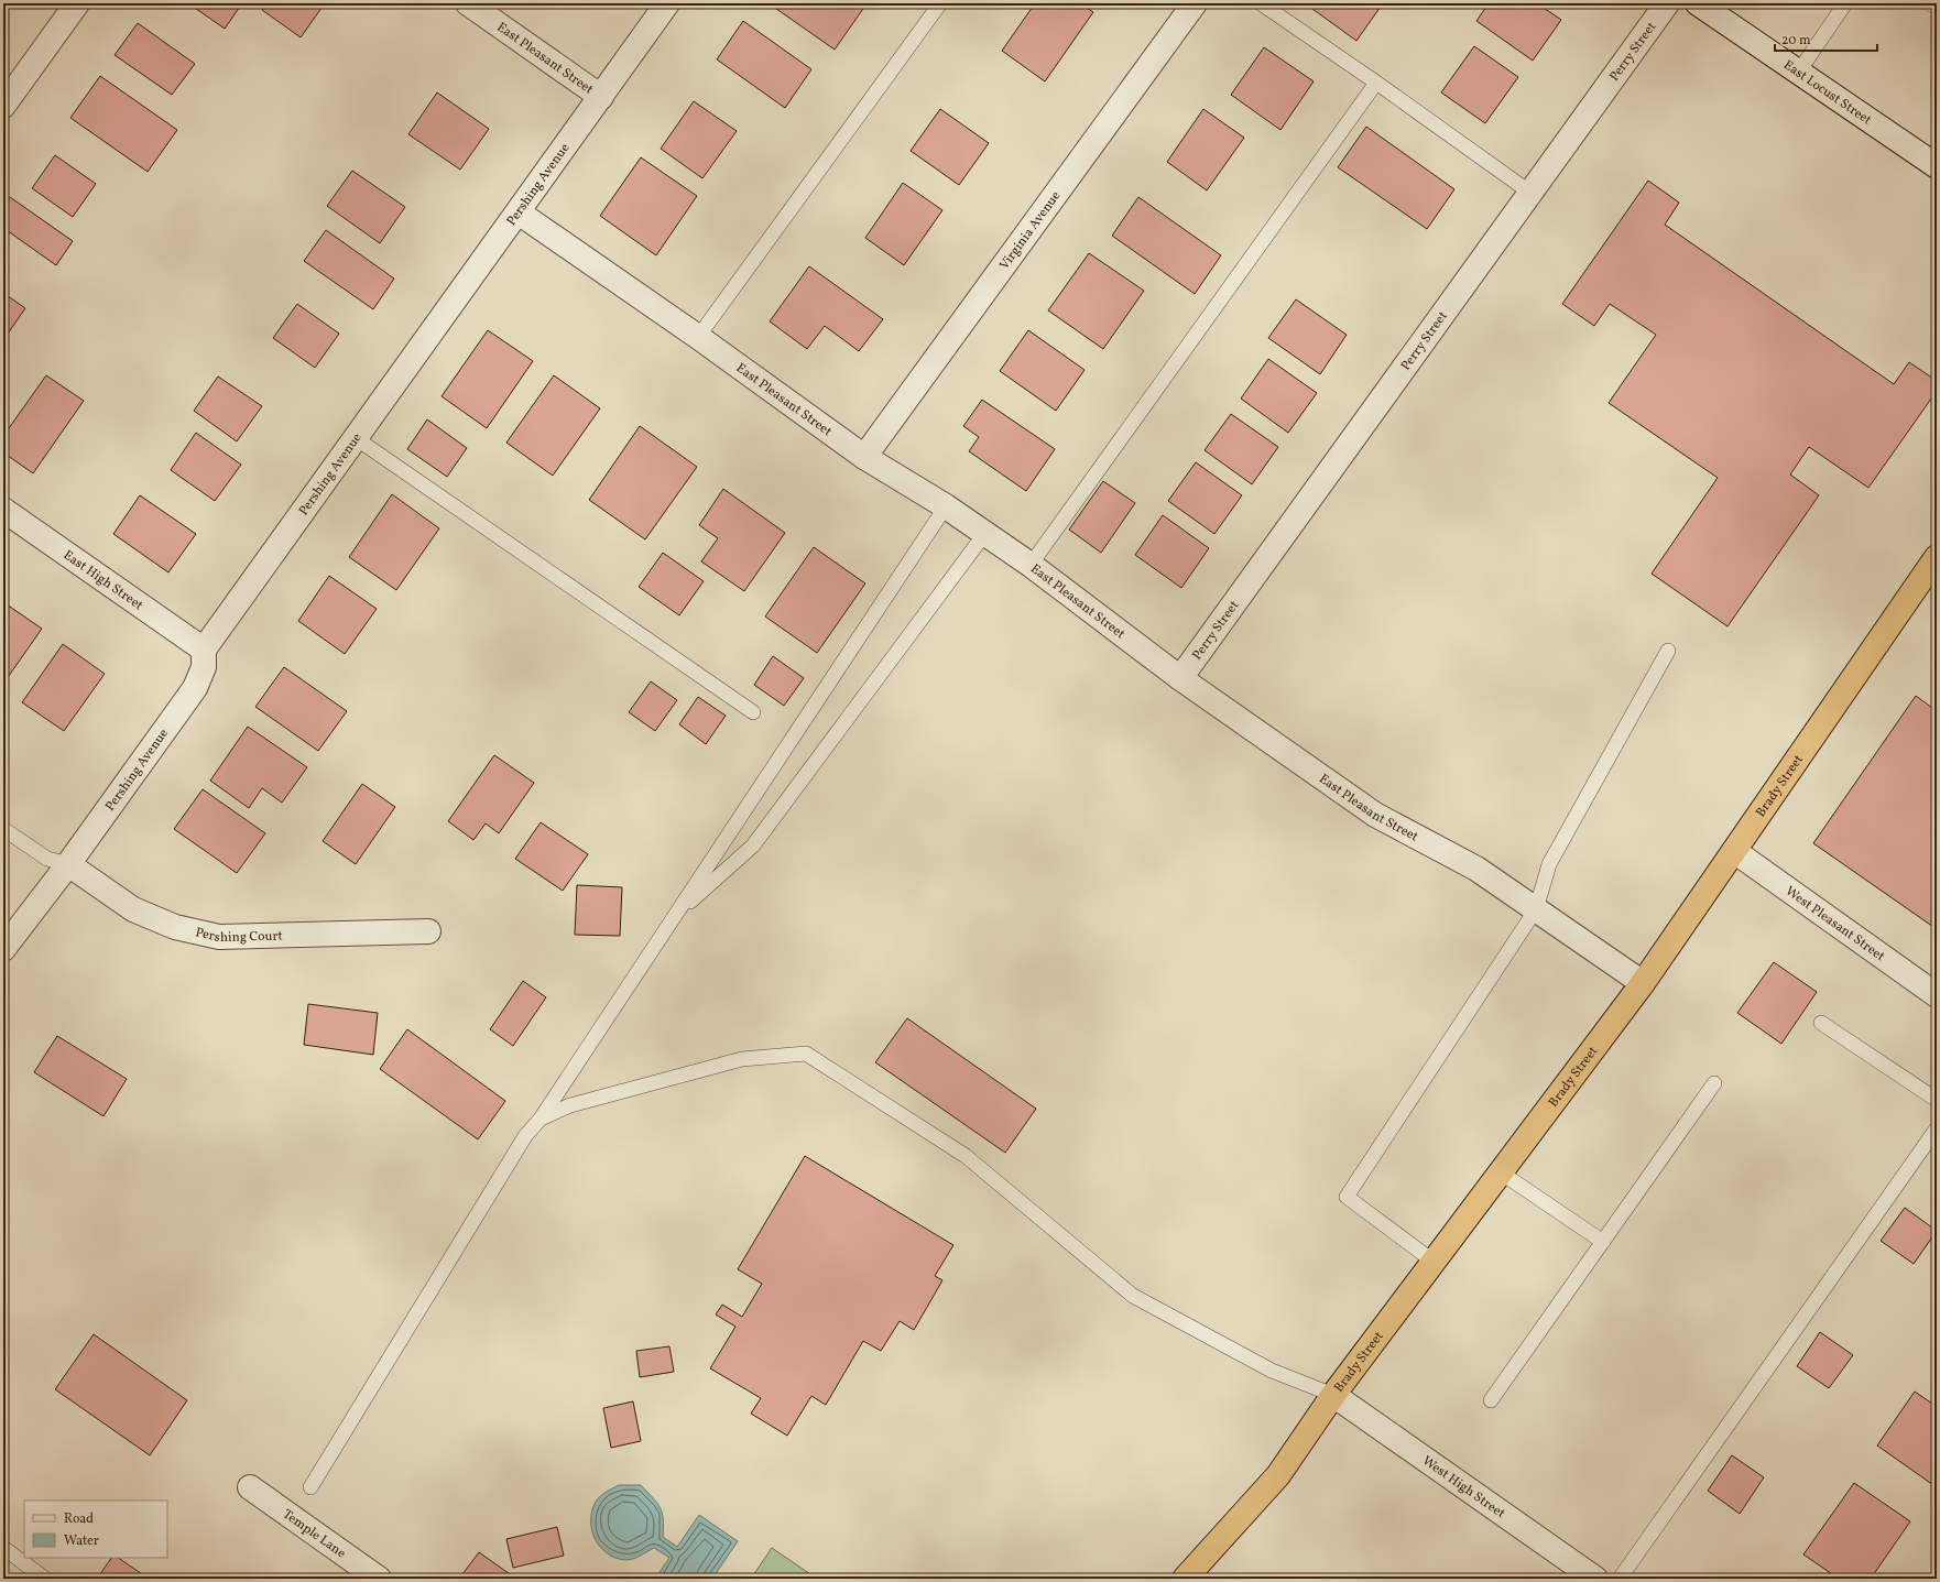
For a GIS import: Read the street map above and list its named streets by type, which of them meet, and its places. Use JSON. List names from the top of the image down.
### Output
{
  "streets": {
    "highway": ["Brady Street"],
    "street": [
      "Perry Street",
      "East Pleasant Street",
      "East Locust Street",
      "Pershing Avenue",
      "Virginia Avenue",
      "East High Street",
      "West Pleasant Street",
      "Pershing Court",
      "West High Street",
      "Temple Lane"
    ]
  },
  "crossings": [
    ["Perry Street", "East Pleasant Street"],
    ["East Pleasant Street", "Pershing Avenue"],
    ["East Pleasant Street", "Virginia Avenue"],
    ["East Pleasant Street", "Brady Street"],
    ["Pershing Avenue", "East High Street"],
    ["Pershing Avenue", "Pershing Court"],
    ["Brady Street", "West Pleasant Street"],
    ["Brady Street", "West High Street"]
  ],
  "legend": ["Road", "Water"],
  "scale_bar": "20 m"
}
